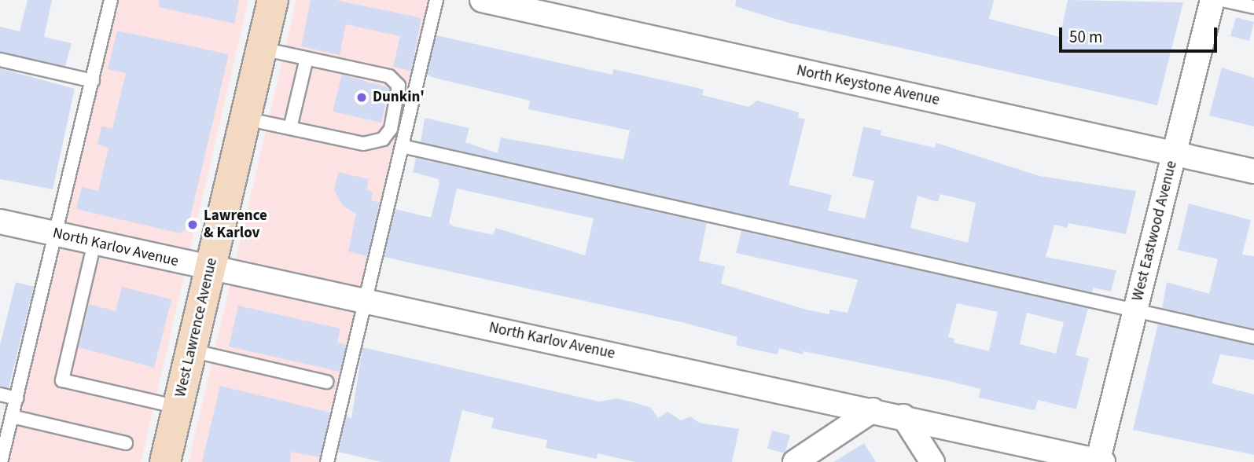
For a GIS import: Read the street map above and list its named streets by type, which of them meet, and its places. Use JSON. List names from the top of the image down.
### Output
{
  "streets": {
    "main road": ["West Lawrence Avenue"],
    "street": ["North Keystone Avenue", "West Eastwood Avenue", "North Karlov Avenue"]
  },
  "crossings": [
    ["North Keystone Avenue", "West Eastwood Avenue"],
    ["West Eastwood Avenue", "North Karlov Avenue"],
    ["North Karlov Avenue", "West Lawrence Avenue"]
  ],
  "places": ["Dunkin'", "Lawrence & Karlov"],
  "scale_bar": "50 m"
}
